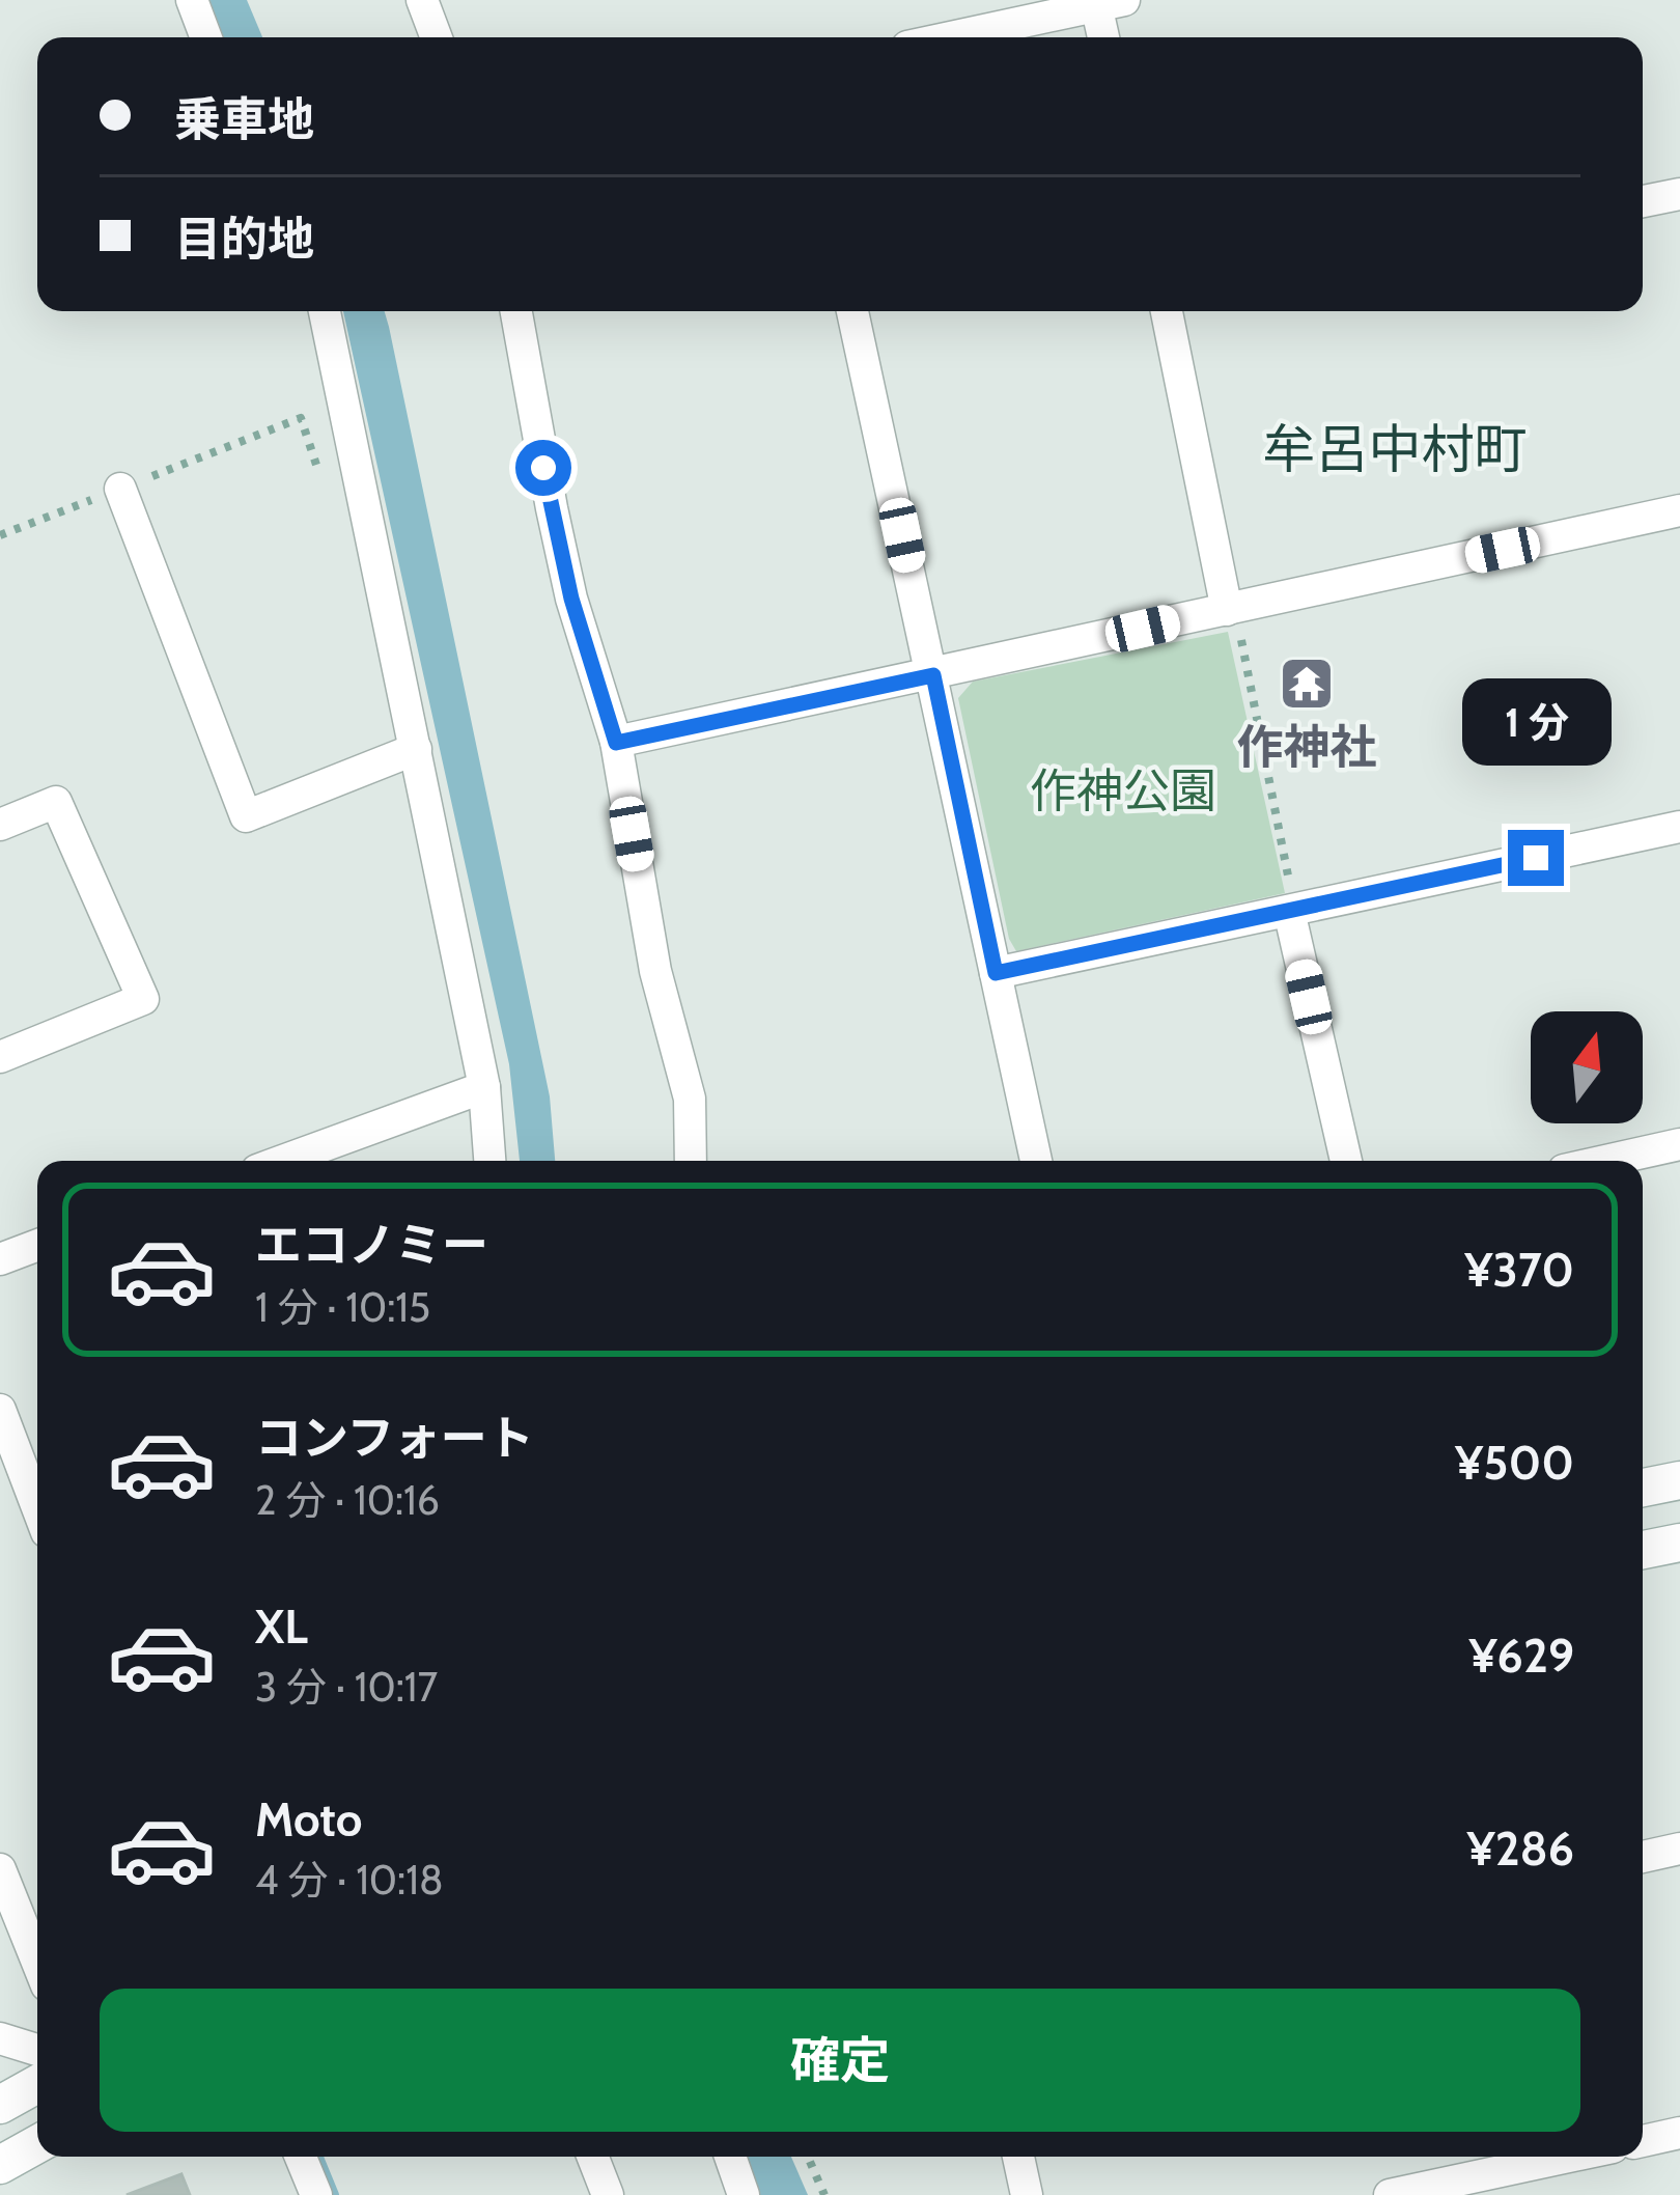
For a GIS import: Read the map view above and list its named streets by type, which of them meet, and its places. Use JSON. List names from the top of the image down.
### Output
{
  "districts": ["牟呂中村町"],
  "parks": ["作神公園"],
  "places": {
    "temple": ["作神社"]
  },
  "north": "top",
  "page": {
    "banner": ["乗車地", "目的地"],
    "bubble": "1 分",
    "list": [
      {
        "name": "エコノミー",
        "note": "1 分 · 10:15",
        "value": "¥370"
      },
      {
        "name": "コンフォート",
        "note": "2 分 · 10:16",
        "value": "¥500"
      },
      {
        "name": "XL",
        "note": "3 分 · 10:17",
        "value": "¥629"
      },
      {
        "name": "Moto",
        "note": "4 分 · 10:18",
        "value": "¥286"
      }
    ],
    "buttons": "確定"
  }
}
